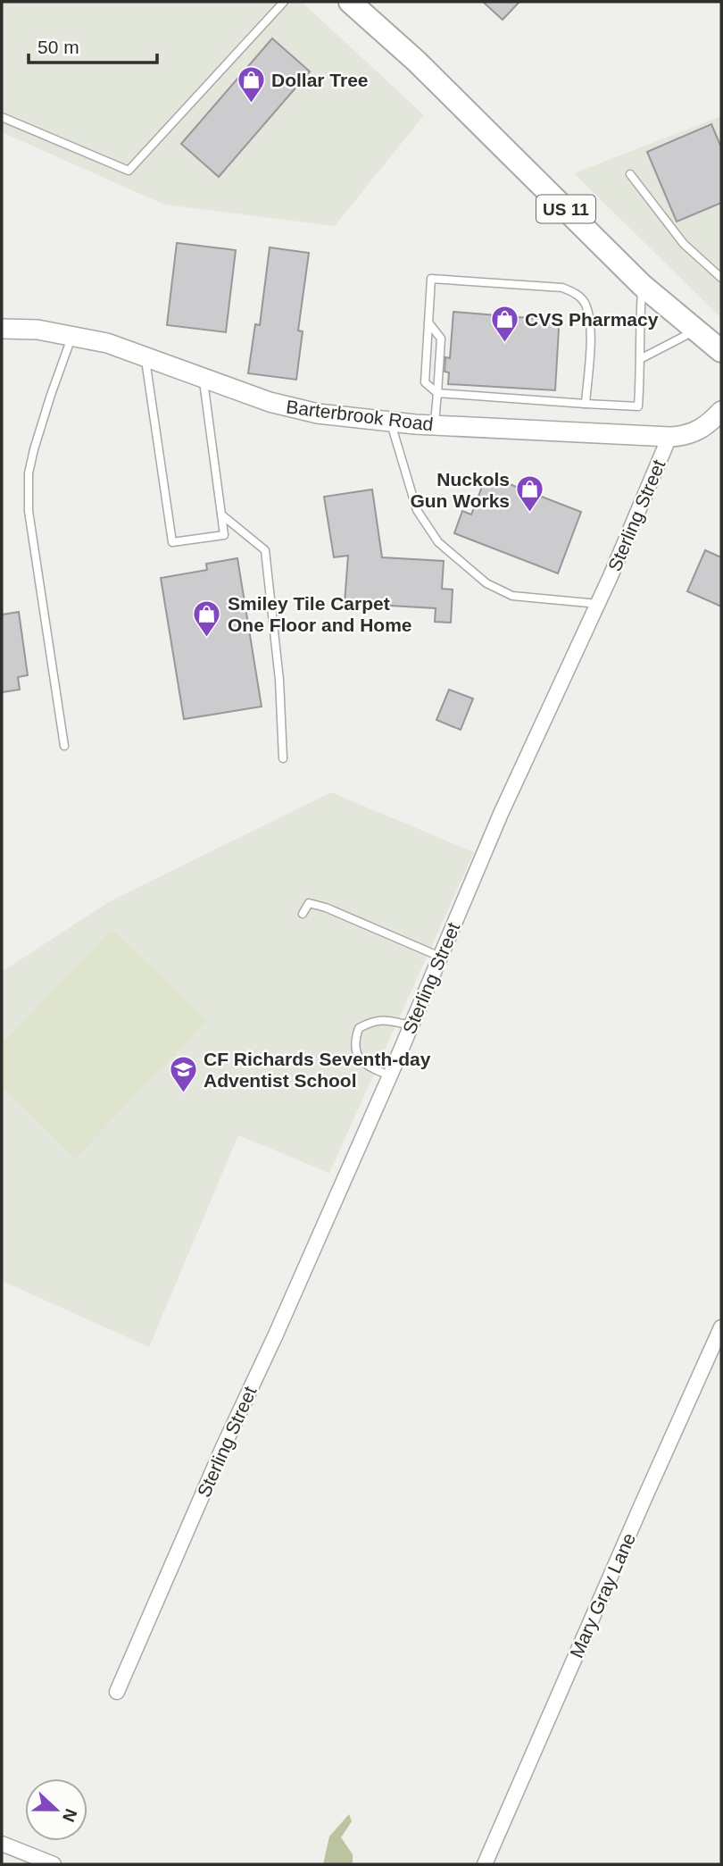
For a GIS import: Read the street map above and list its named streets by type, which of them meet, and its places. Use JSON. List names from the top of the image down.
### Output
{
  "streets": {
    "main road": ["US 11"],
    "street": ["Barterbrook Road", "Sterling Street", "Mary Gray Lane"]
  },
  "crossings": [
    ["Barterbrook Road", "Sterling Street"]
  ],
  "places": {
    "shop": [
      "Dollar Tree",
      "CVS Pharmacy",
      "Nuckols Gun Works",
      "Smiley Tile Carpet One Floor and Home"
    ],
    "school or university": ["CF Richards Seventh-day Adventist School"]
  },
  "scale_bar": "50 m",
  "north": "right"
}
